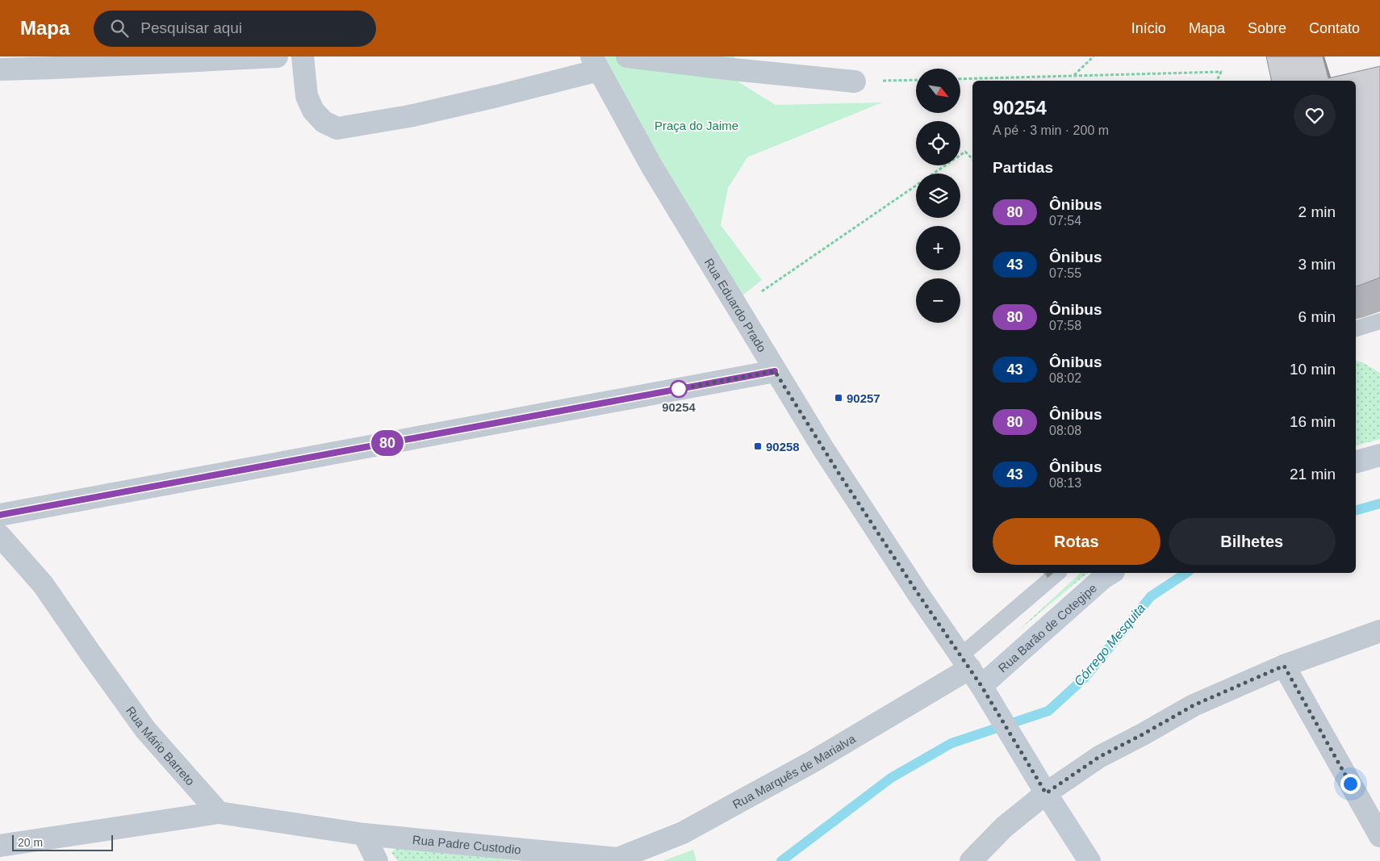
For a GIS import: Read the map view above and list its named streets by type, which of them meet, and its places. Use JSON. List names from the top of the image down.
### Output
{
  "streets": {
    "street": [
      "Rua Eduardo Prado",
      "Rua Barão de Cotegipe",
      "Rua Mário Barreto",
      "Rua Marquês de Marialva",
      "Rua Padre Custodio"
    ]
  },
  "crossings": [
    ["Rua Eduardo Prado", "Rua Barão de Cotegipe"],
    ["Rua Eduardo Prado", "Rua Marquês de Marialva"],
    ["Rua Barão de Cotegipe", "Rua Marquês de Marialva"],
    ["Rua Marquês de Marialva", "Rua Padre Custodio"]
  ],
  "water": ["Córrego Mesquita"],
  "parks": ["Praça do Jaime"],
  "places": {
    "other": ["90254"],
    "transit": ["90257", "90258"]
  },
  "lines": ["bus line 80"],
  "scale_bar": "20 m",
  "north": "bottom right",
  "page": {
    "header": "Mapa",
    "search": "Pesquisar aqui",
    "nav": [
      "Início",
      "Mapa",
      "Sobre",
      "Contato"
    ],
    "on_map": "80",
    "map_buttons": ["+", "−"],
    "heading": [
      ["90254", "A pé · 3 min · 200 m"],
      "Partidas"
    ],
    "list": [
      {
        "mark": "80",
        "name": "Ônibus",
        "note": "07:54",
        "value": "2 min"
      },
      {
        "mark": "43",
        "name": "Ônibus",
        "note": "07:55",
        "value": "3 min"
      },
      {
        "mark": "80",
        "name": "Ônibus",
        "note": "07:58",
        "value": "6 min"
      },
      {
        "mark": "43",
        "name": "Ônibus",
        "note": "08:02",
        "value": "10 min"
      },
      {
        "mark": "80",
        "name": "Ônibus",
        "note": "08:08",
        "value": "16 min"
      },
      {
        "mark": "43",
        "name": "Ônibus",
        "note": "08:13",
        "value": "21 min"
      }
    ],
    "buttons": ["Rotas", "Bilhetes"],
    "scale": "20 m"
  }
}
